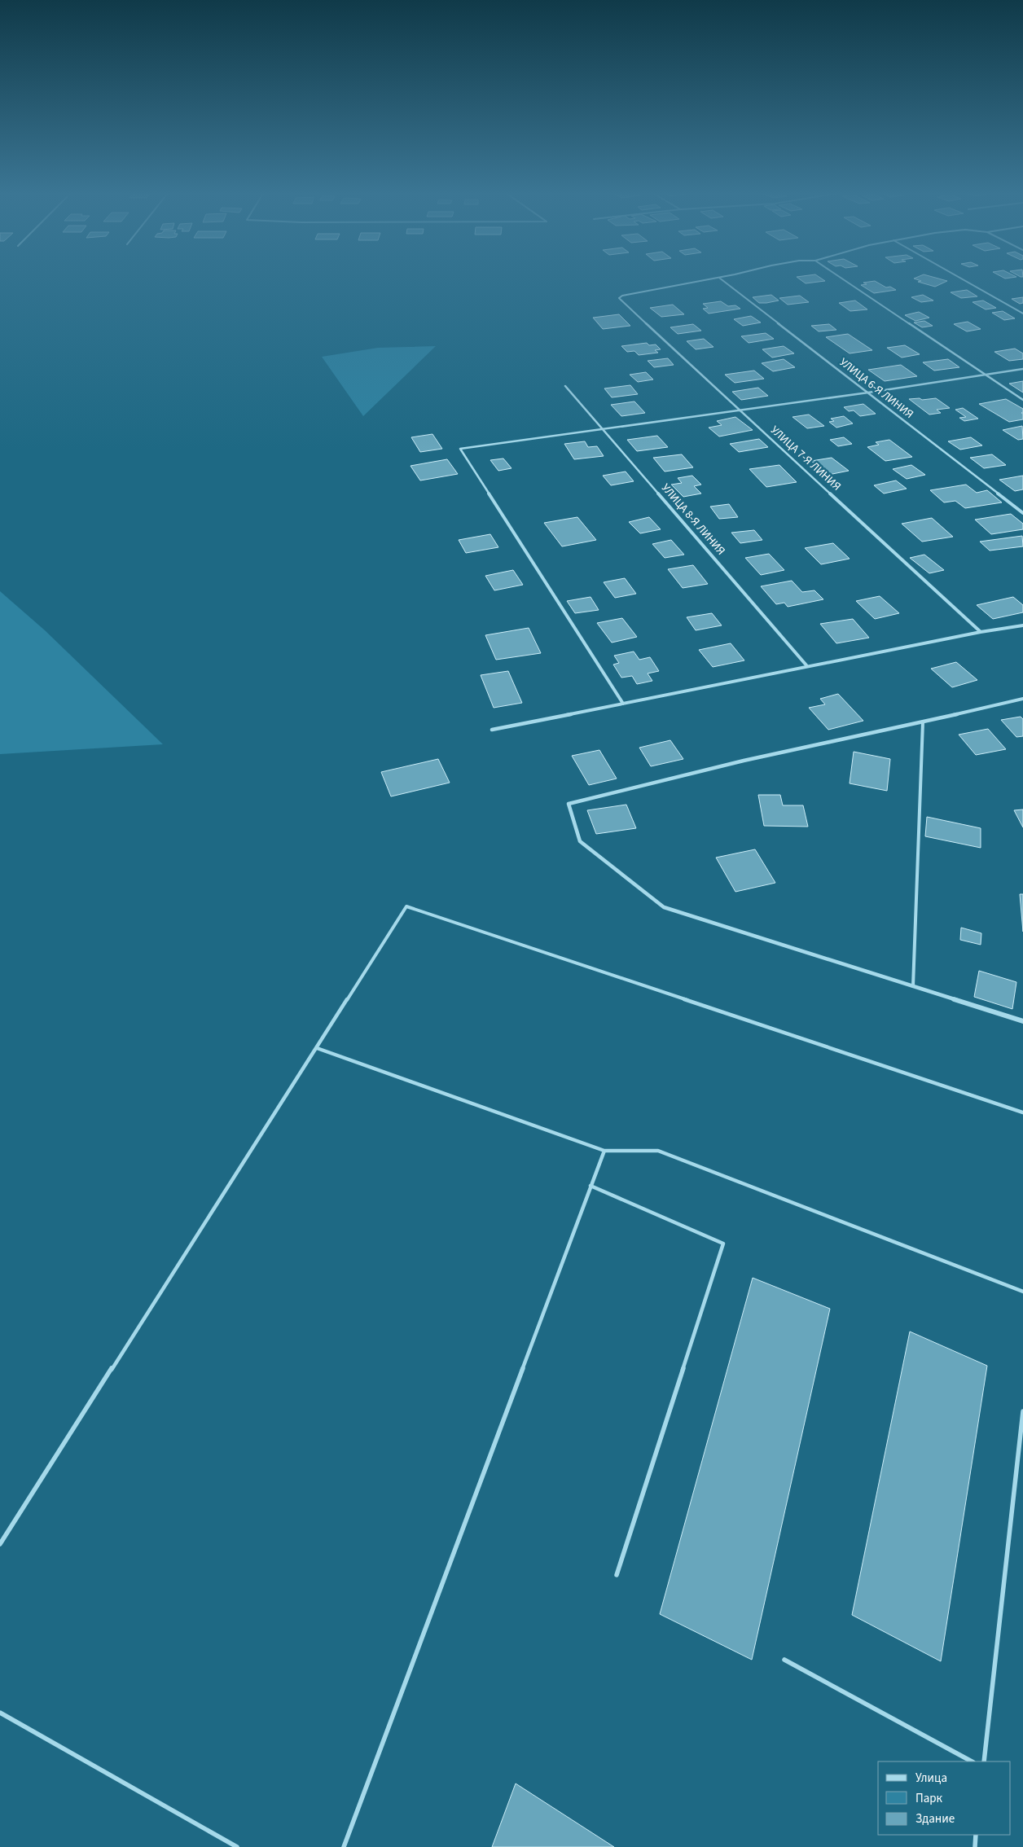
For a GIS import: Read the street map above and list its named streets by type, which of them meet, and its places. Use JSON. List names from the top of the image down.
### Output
{
  "streets": {
    "street": ["УЛИЦА 6-Я ЛИНИЯ", "УЛИЦА 7-Я ЛИНИЯ", "УЛИЦА 8-Я ЛИНИЯ"]
  },
  "legend": ["Улица", "Парк", "Здание"]
}
